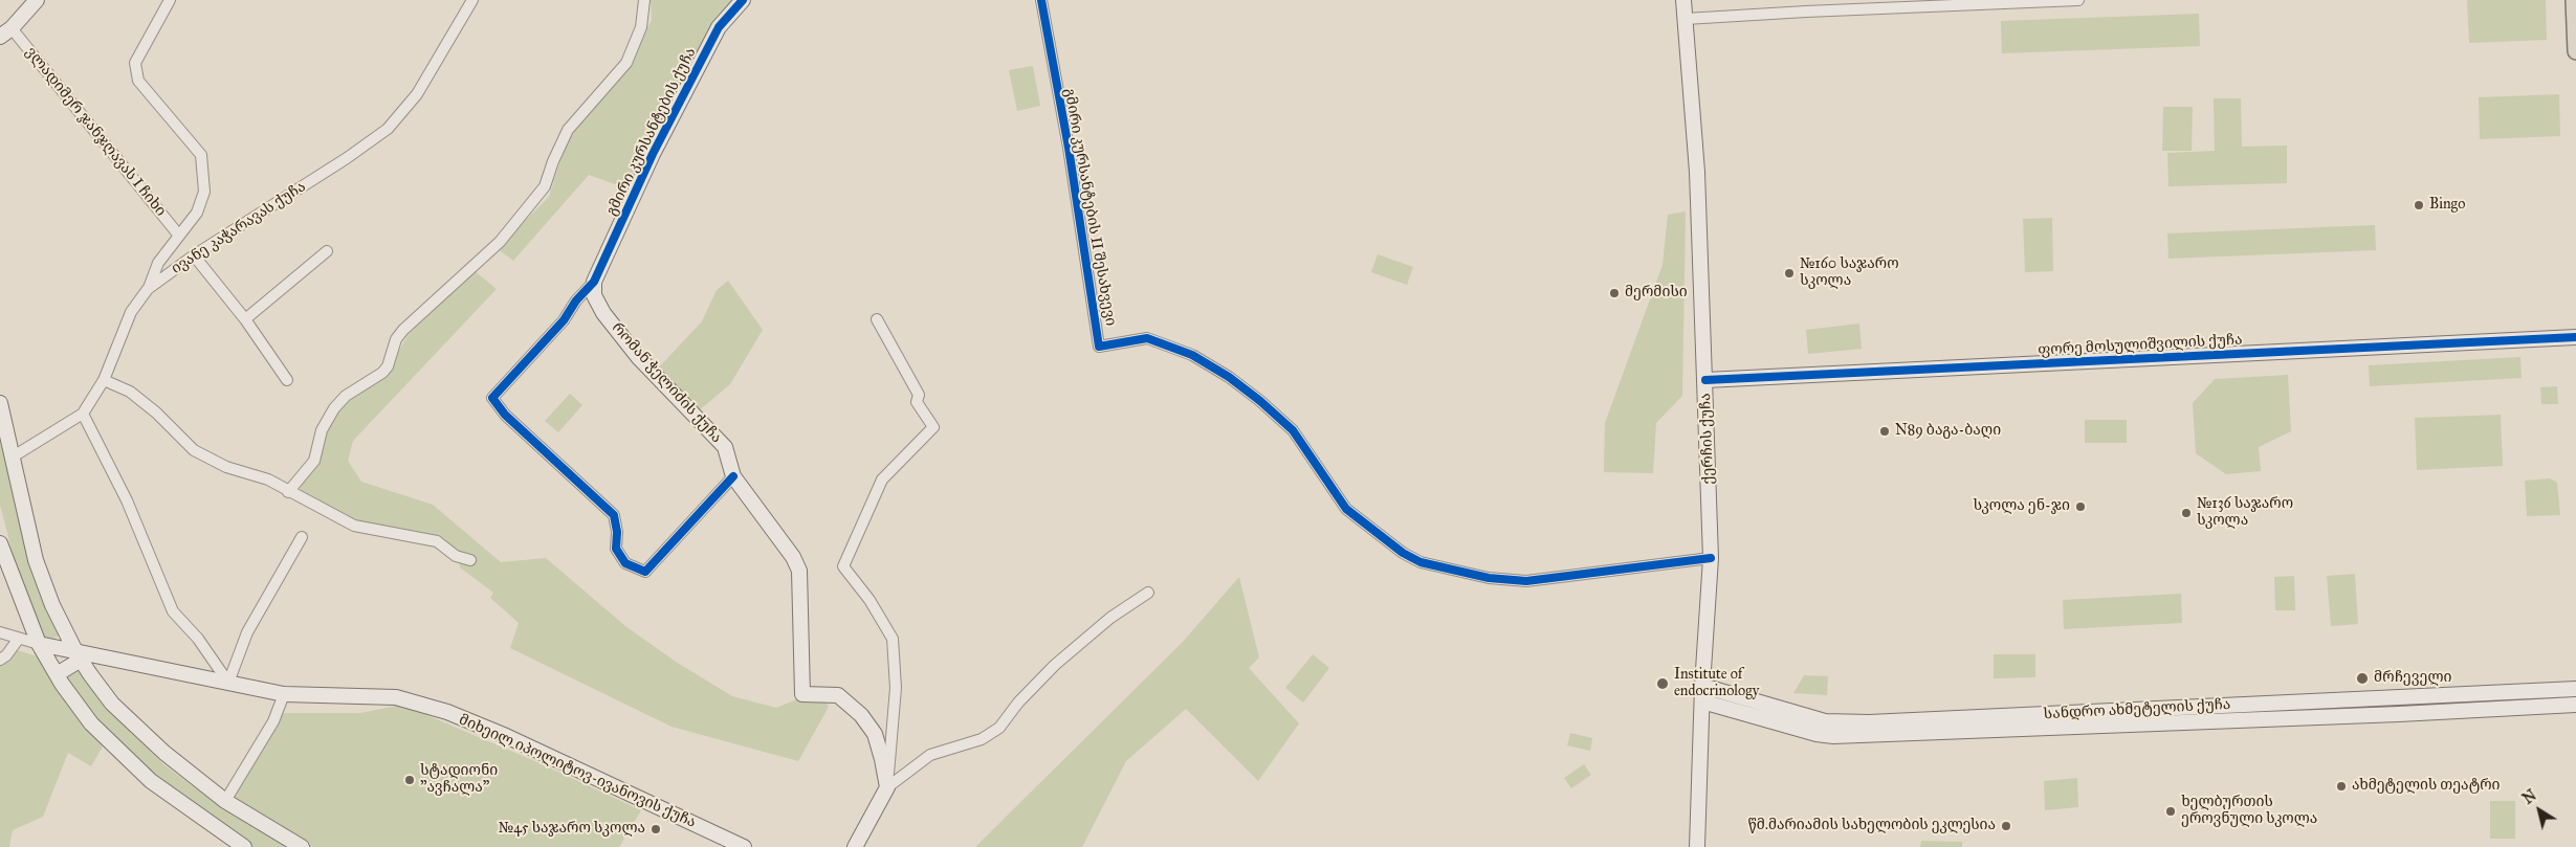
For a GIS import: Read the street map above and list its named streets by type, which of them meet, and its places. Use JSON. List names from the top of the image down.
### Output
{
  "streets": {
    "main road": [
      "გმირი კურსანტების ქუჩა",
      "ფორე მოსულიშვილის ქუჩა",
      "რომან ჭელიძის ქუჩა",
      "ქერჩის ქუჩა",
      "სანდრო ახმეტელის ქუჩა",
      "მიხეილ იპოლიტოვ-ივანოვის ქუჩა"
    ],
    "street": ["ვლადიმერ ჯანჯღავას I ჩიხი", "გმირი კურსანტების II შესახვევი", "ივანე კაჭარავას ქუჩა"]
  },
  "crossings": [
    ["გმირი კურსანტების ქუჩა", "რომან ჭელიძის ქუჩა"],
    ["გმირი კურსანტების II შესახვევი", "ქერჩის ქუჩა"],
    ["ფორე მოსულიშვილის ქუჩა", "ქერჩის ქუჩა"],
    ["ქერჩის ქუჩა", "სანდრო ახმეტელის ქუჩა"]
  ],
  "places": [
    "Bingo",
    "№160 საჯარო სკოლა",
    "მერმისი",
    "N89 ბაგა-ბაღი",
    "სკოლა ენ-ჯი",
    "№136 საჯარო სკოლა",
    "მრჩეველი",
    "Institute of endocrinology",
    "სტადიონი \"ავჩალა\"",
    "ახმეტელის თეატრი",
    "ხელბურთის ეროვნული სკოლა",
    "წმ.მარიამის სახელობის ეკლესია",
    "№45 საჯარო სკოლა"
  ],
  "north": "top left"
}
